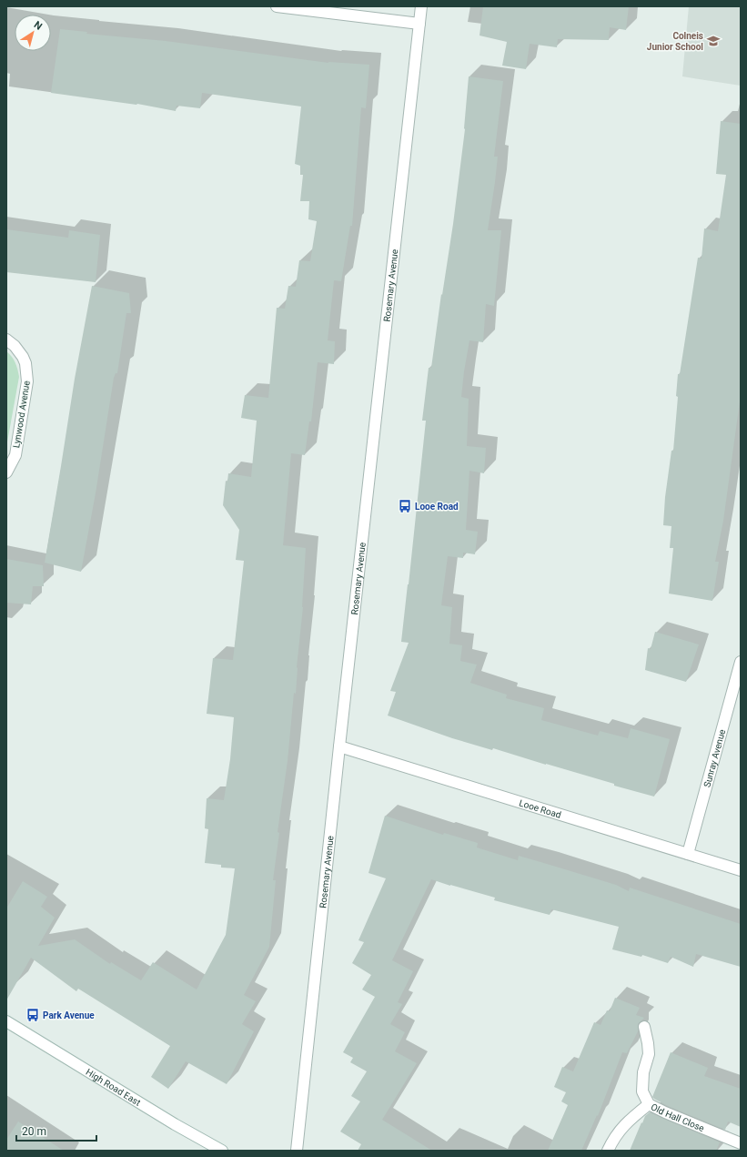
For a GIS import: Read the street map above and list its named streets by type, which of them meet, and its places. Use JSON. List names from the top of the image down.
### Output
{
  "streets": {
    "street": [
      "Rosemary Avenue",
      "Lynwood Avenue",
      "Sunray Avenue",
      "Looe Road",
      "High Road East",
      "Old Hall Close"
    ]
  },
  "crossings": [
    ["Rosemary Avenue", "Looe Road"],
    ["Sunray Avenue", "Looe Road"]
  ],
  "places": {
    "school or university": ["Colneis Junior School"],
    "bus stop": ["Looe Road", "Park Avenue"]
  },
  "scale_bar": "20 m",
  "north": "top right"
}
